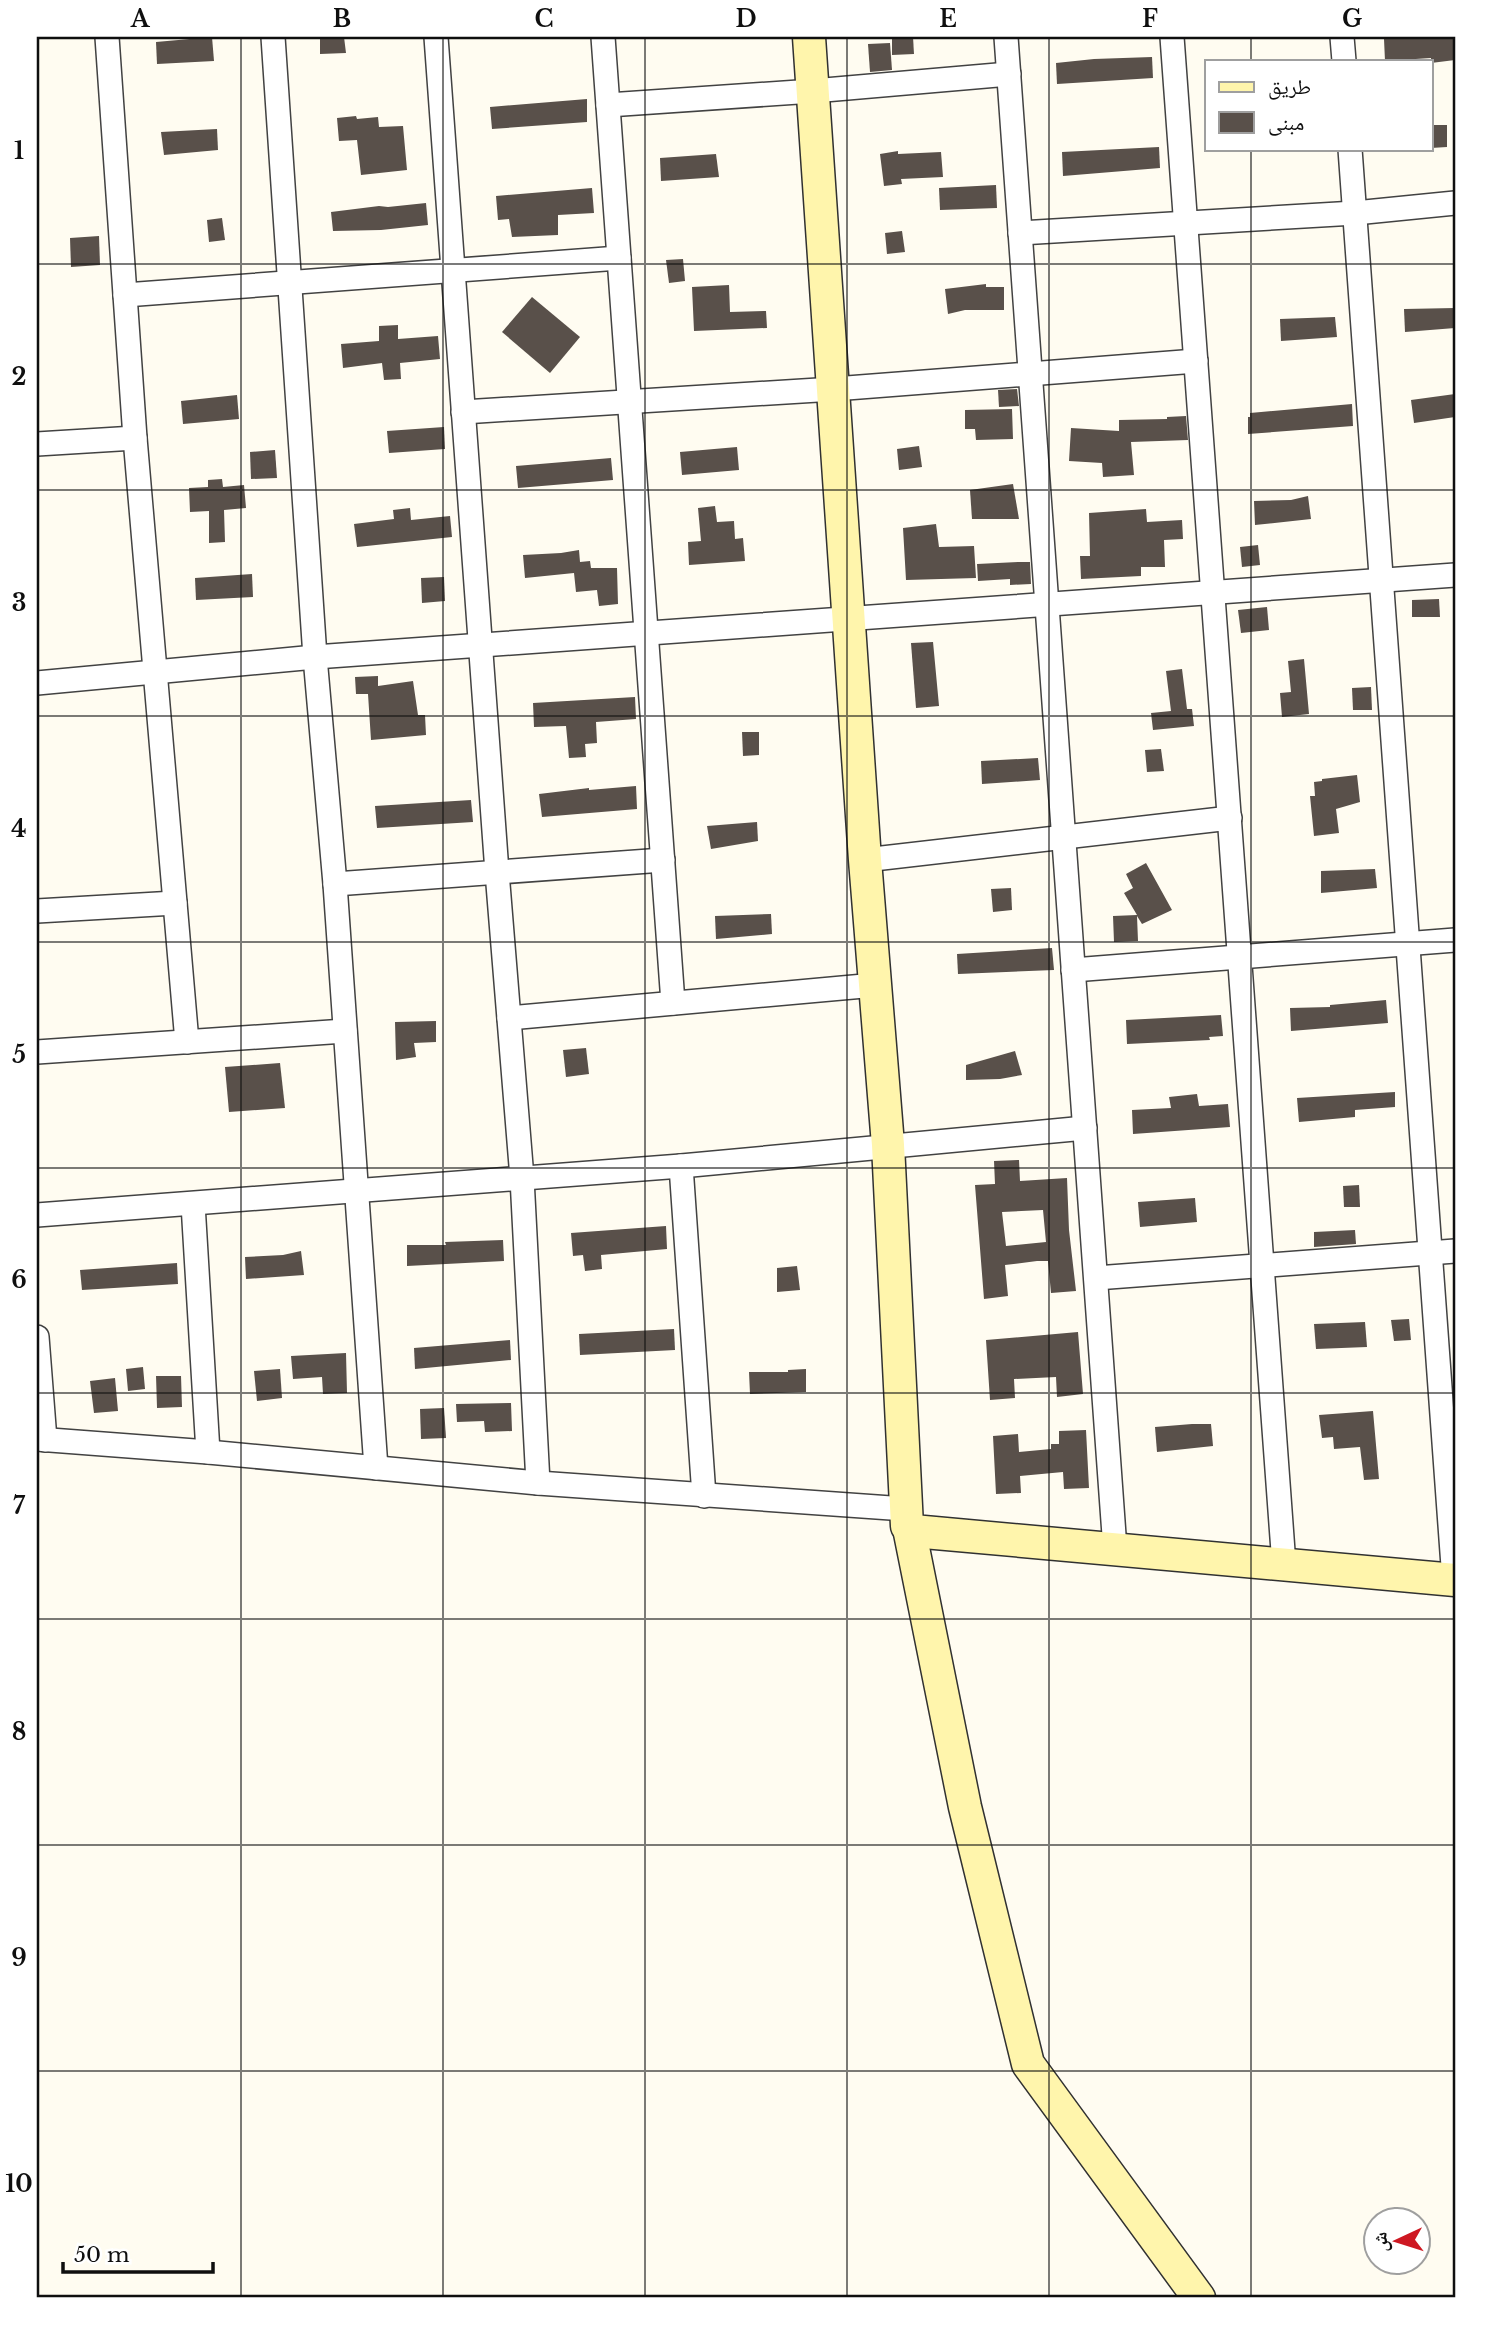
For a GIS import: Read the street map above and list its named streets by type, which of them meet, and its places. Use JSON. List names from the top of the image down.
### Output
{
  "legend": ["طريق", "مبنى"],
  "scale_bar": "50 m",
  "north": "left",
  "grid": {
    "columns": [
      "A",
      "B",
      "C",
      "D",
      "E",
      "F",
      "G"
    ],
    "rows": [
      "1",
      "2",
      "3",
      "4",
      "5",
      "6",
      "7",
      "8",
      "9",
      "10"
    ]
  }
}
